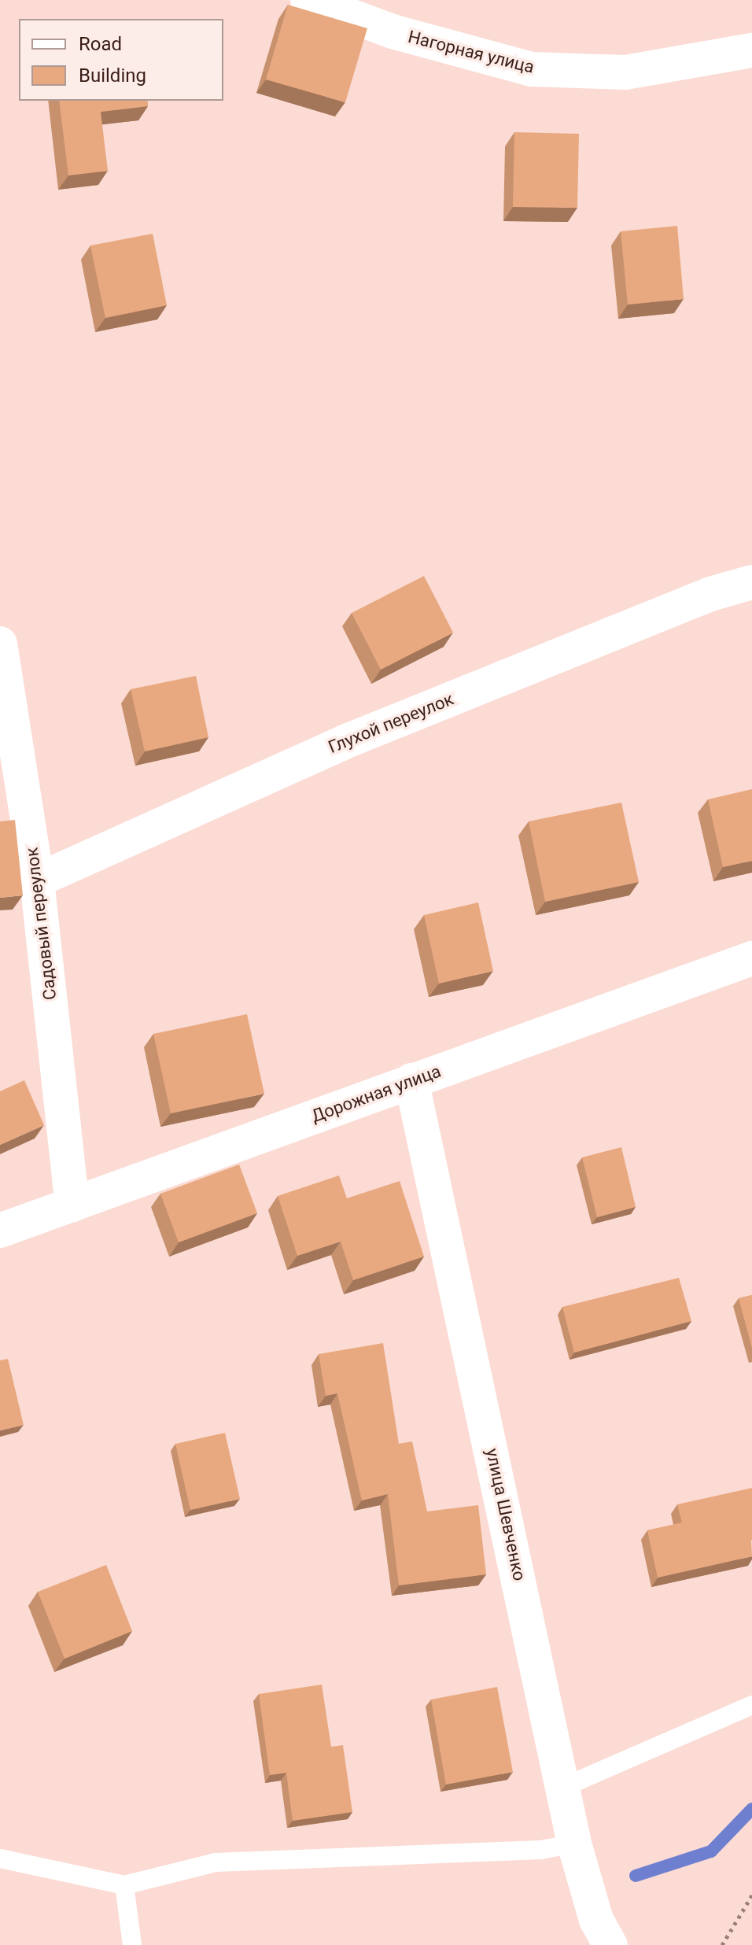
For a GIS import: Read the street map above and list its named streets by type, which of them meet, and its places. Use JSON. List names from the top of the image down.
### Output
{
  "streets": {
    "street": [
      "Нагорная улица",
      "Глухой переулок",
      "Садовый переулок",
      "Дорожная улица",
      "улица Шевченко"
    ]
  },
  "crossings": [
    ["Глухой переулок", "Садовый переулок"],
    ["Садовый переулок", "Дорожная улица"],
    ["Дорожная улица", "улица Шевченко"]
  ],
  "legend": ["Road", "Building"]
}
